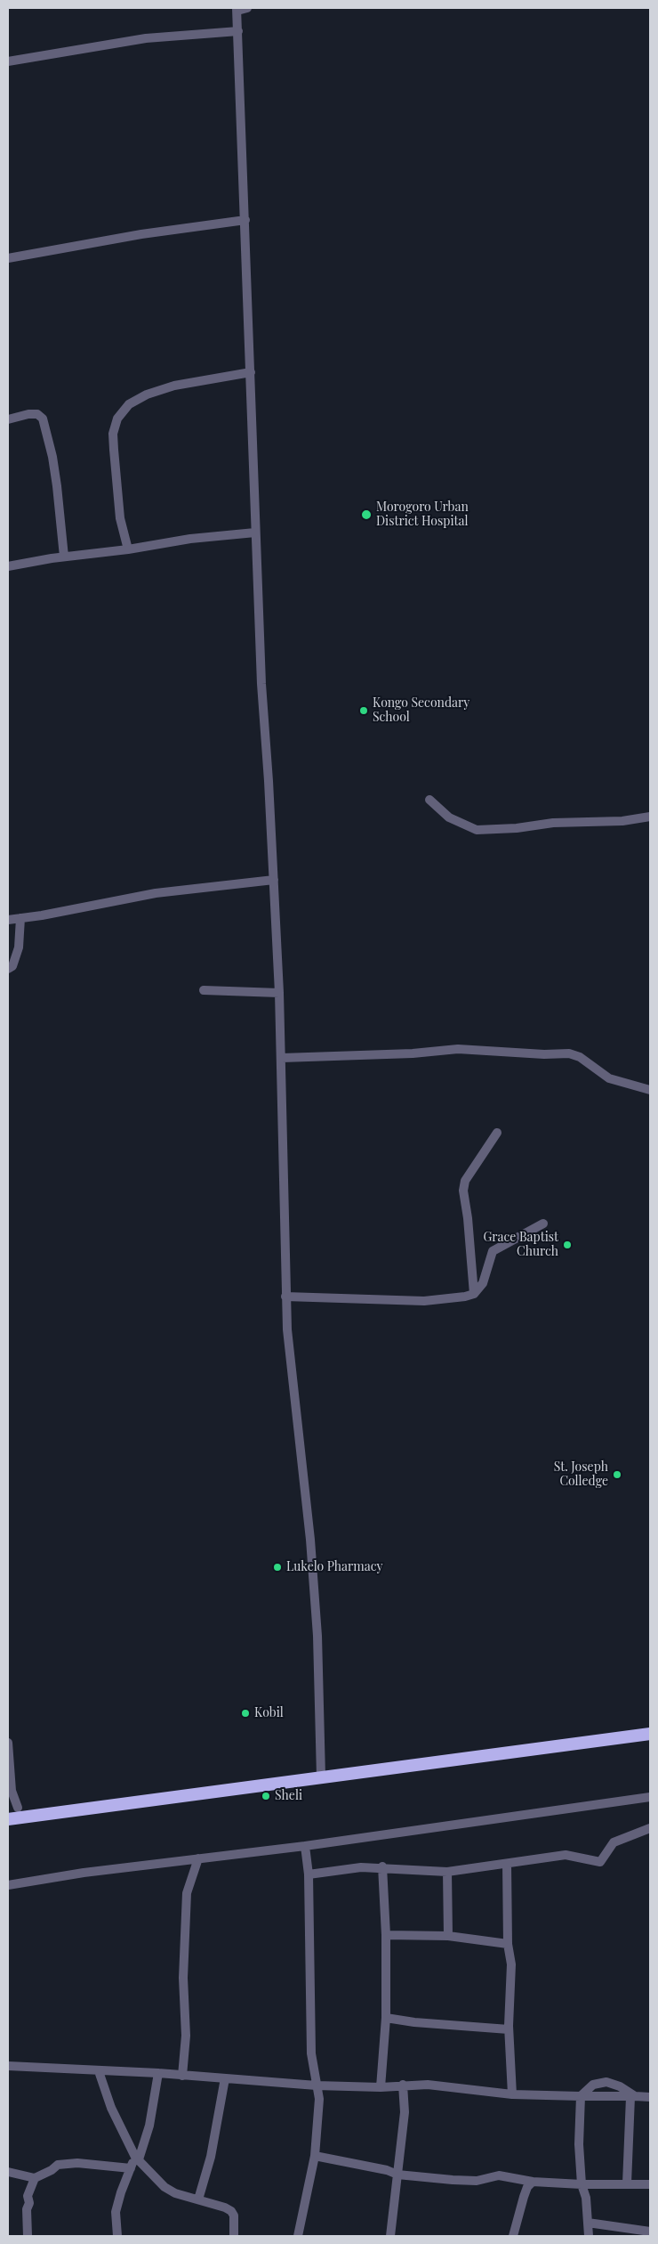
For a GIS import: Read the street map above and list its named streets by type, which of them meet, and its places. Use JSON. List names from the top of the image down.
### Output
{
  "places": [
    "Morogoro Urban District Hospital",
    "Kongo Secondary School",
    "Grace Baptist Church",
    "St. Joseph Colledge",
    "Lukelo Pharmacy",
    "Kobil",
    "Sheli"
  ]
}
